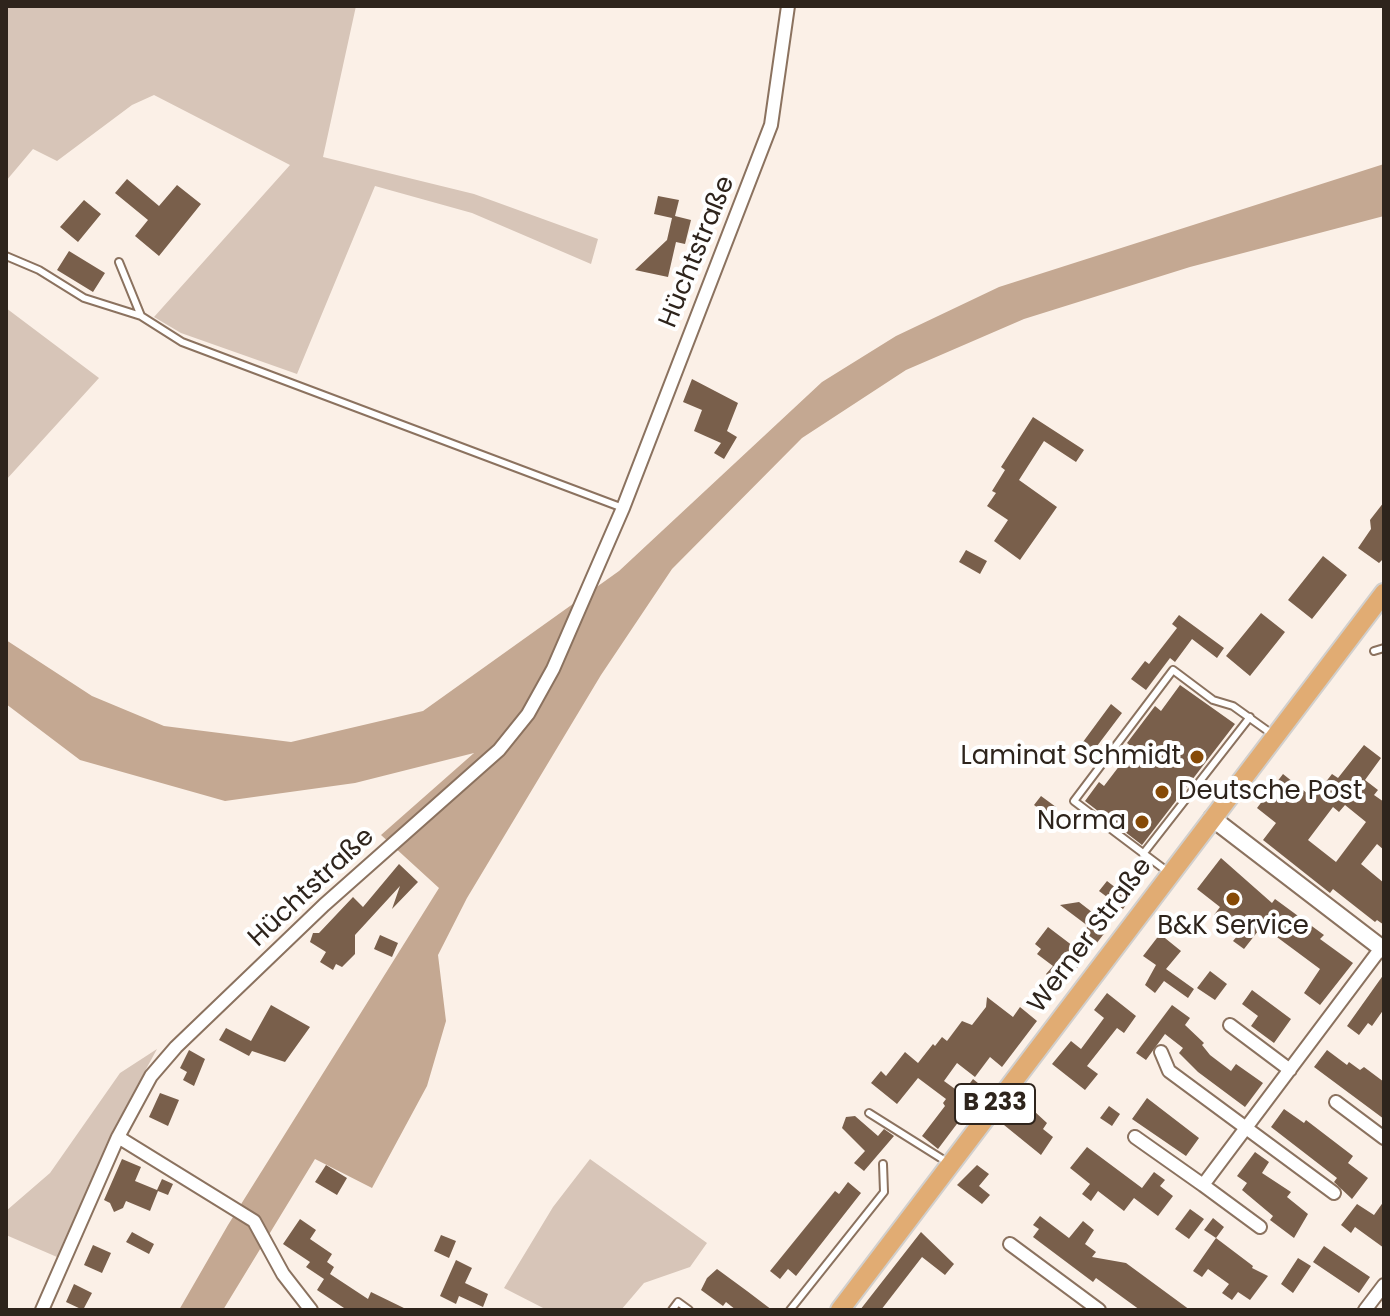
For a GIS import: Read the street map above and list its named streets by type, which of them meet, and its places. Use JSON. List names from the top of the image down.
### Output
{
  "streets": {
    "main road": ["Werner Straße", "B 233"],
    "street": ["Hüchtstraße"]
  },
  "places": [
    "Laminat Schmidt",
    "Deutsche Post",
    "Norma",
    "B&K Service"
  ]
}
